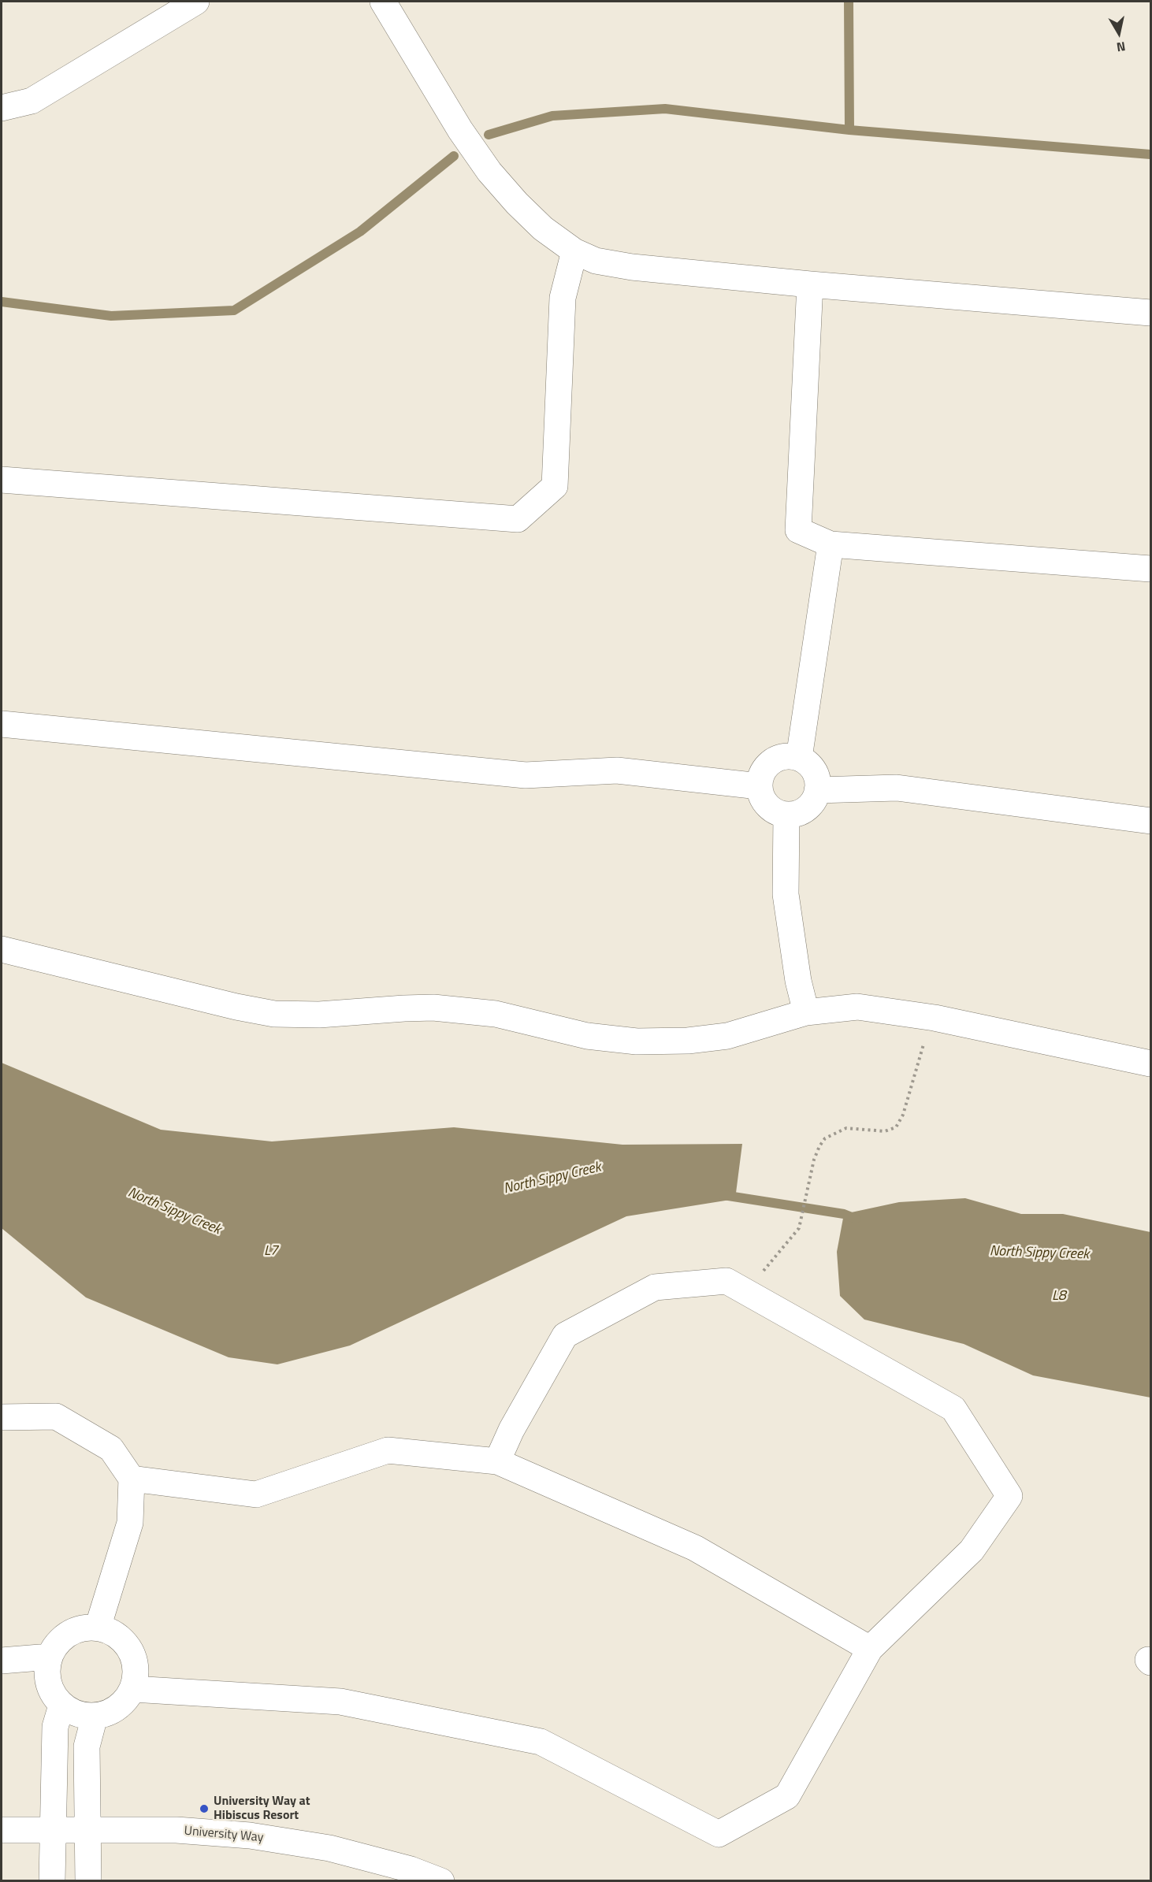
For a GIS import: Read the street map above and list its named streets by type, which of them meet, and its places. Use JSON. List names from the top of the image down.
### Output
{
  "streets": {
    "street": ["University Way"]
  },
  "water": ["North Sippy Creek", "L7", "L8"],
  "places": ["University Way at Hibiscus Resort"],
  "north": "bottom"
}
